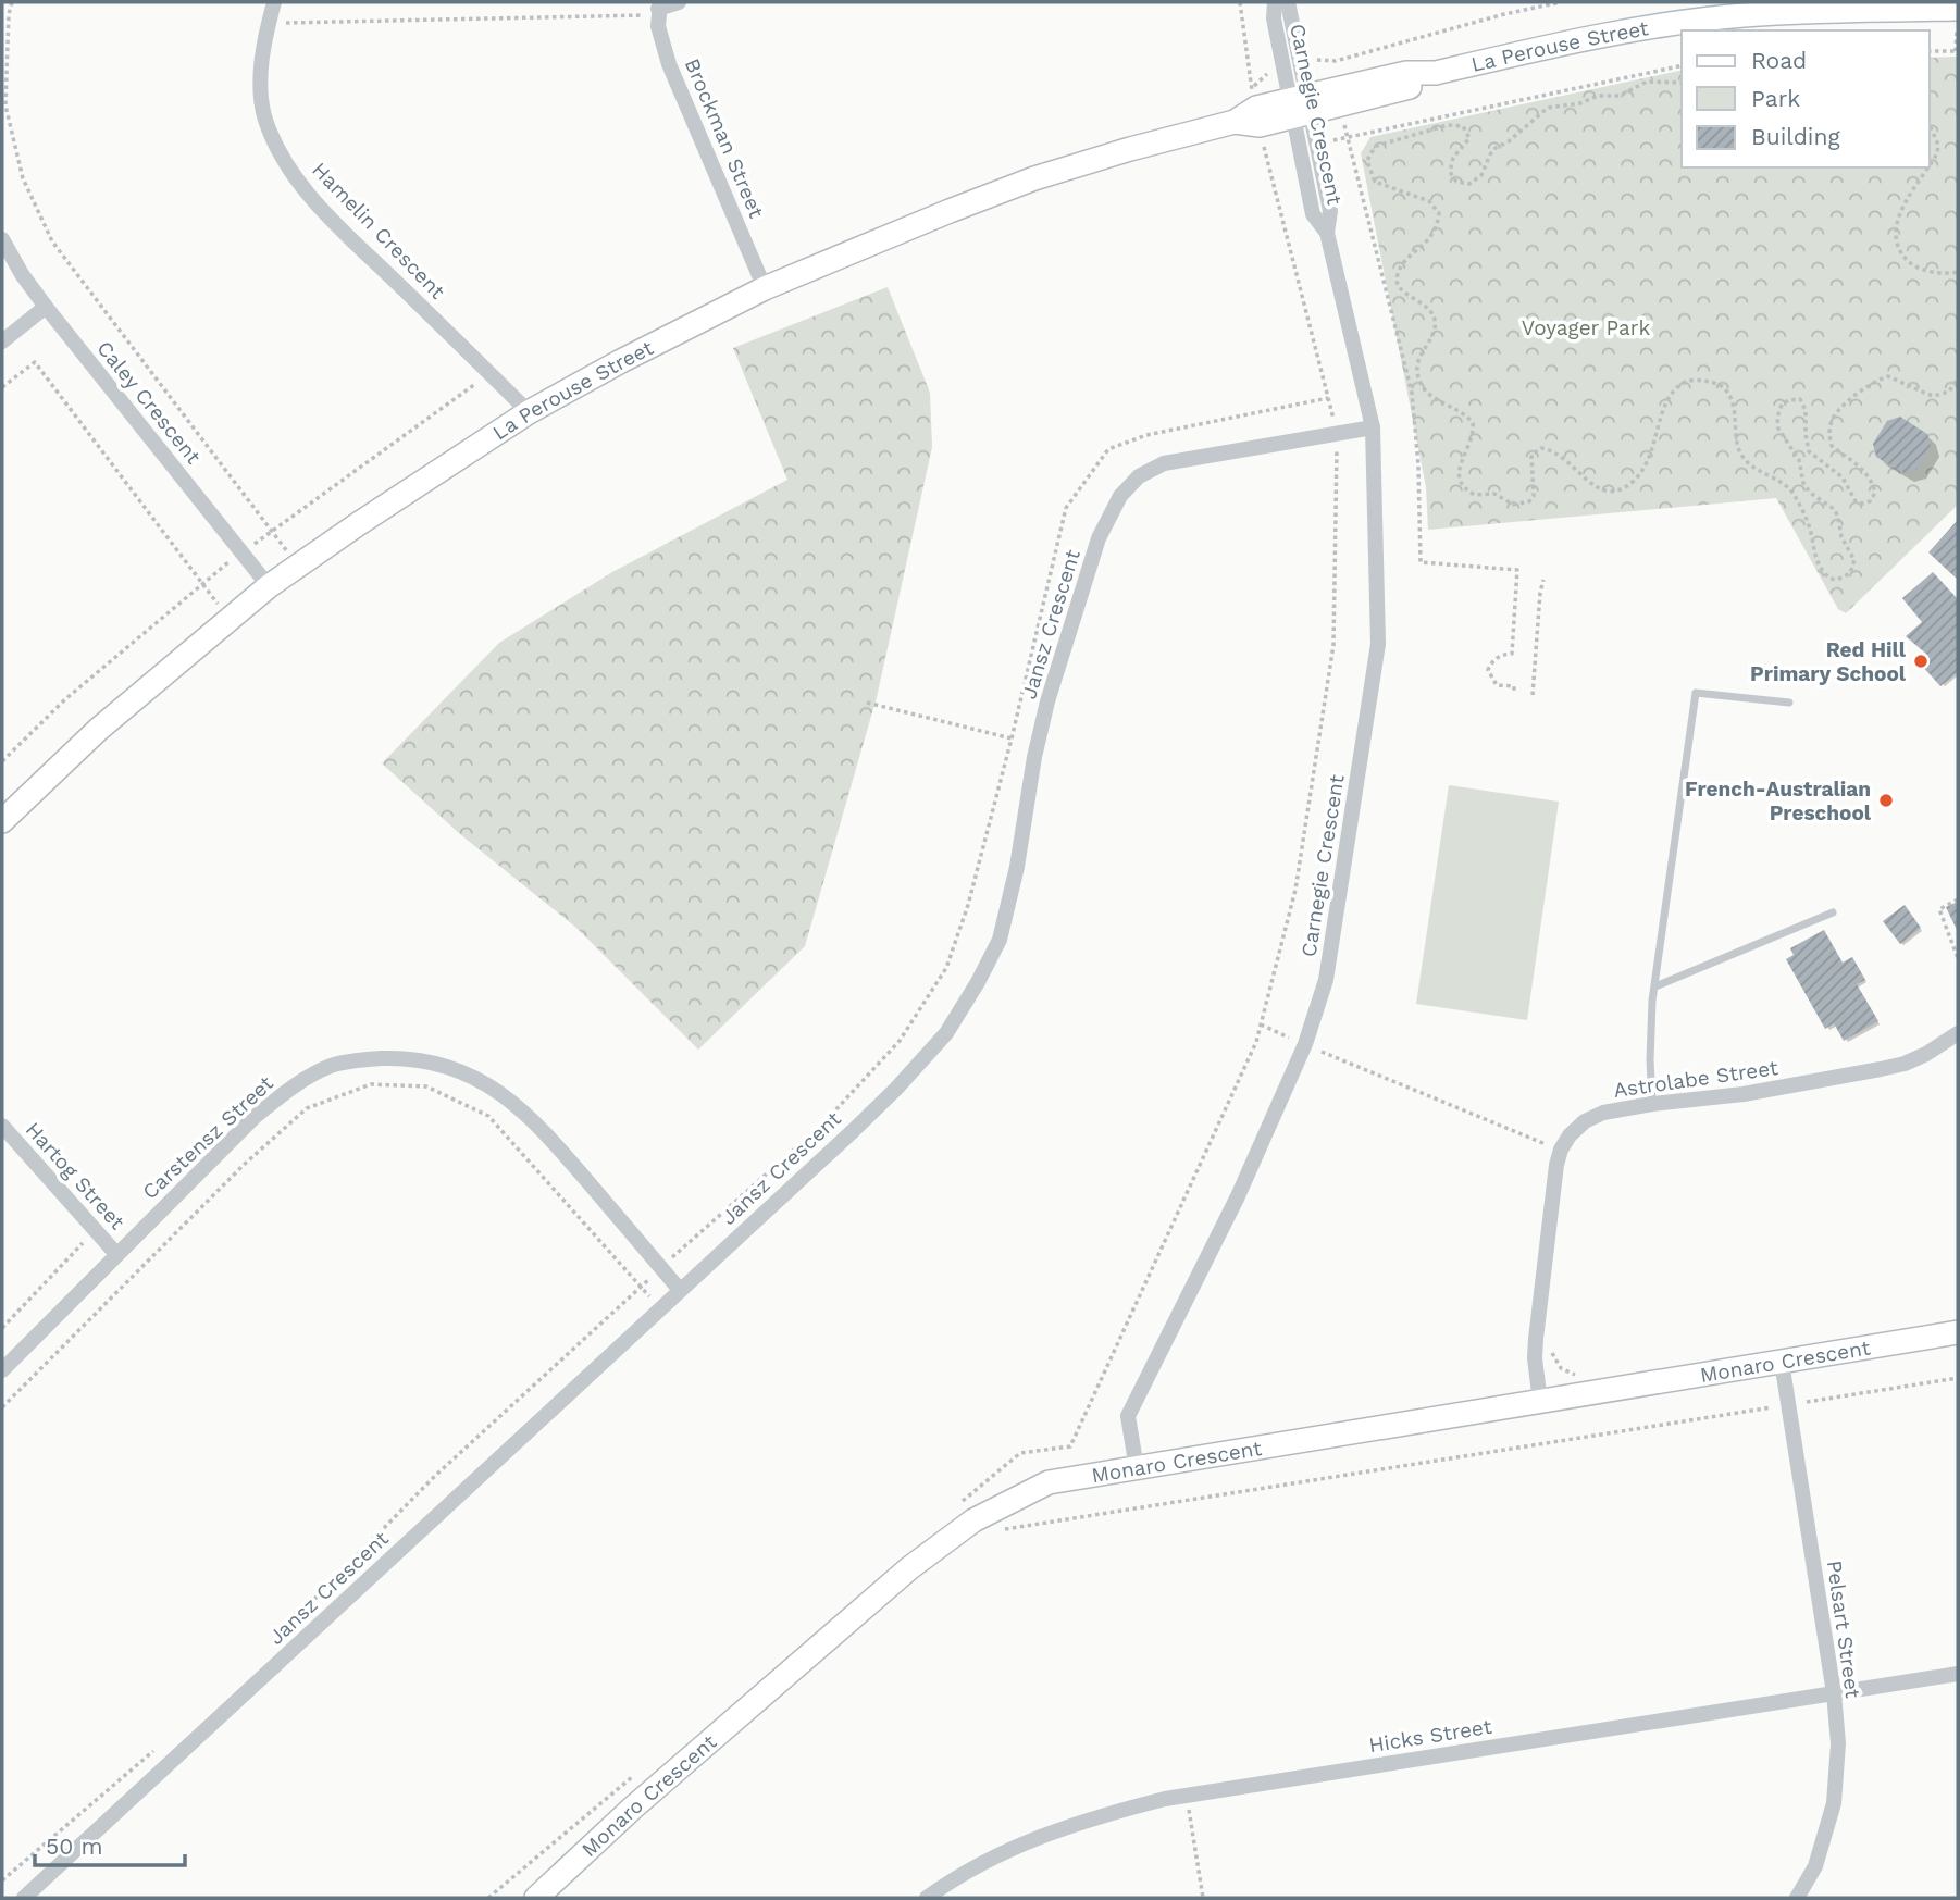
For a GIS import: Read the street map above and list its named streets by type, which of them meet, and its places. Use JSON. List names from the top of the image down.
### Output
{
  "streets": {
    "street": [
      "La Perouse Street",
      "Carnegie Crescent",
      "Brockman Street",
      "Hamelin Crescent",
      "Caley Crescent",
      "Jansz Crescent",
      "Astrolabe Street",
      "Carstensz Street",
      "Hartog Street",
      "Monaro Crescent",
      "Pelsart Street",
      "Hicks Street"
    ]
  },
  "crossings": [
    ["La Perouse Street", "Carnegie Crescent"],
    ["La Perouse Street", "Brockman Street"],
    ["La Perouse Street", "Hamelin Crescent"],
    ["La Perouse Street", "Caley Crescent"],
    ["Carnegie Crescent", "Jansz Crescent"],
    ["Carnegie Crescent", "Monaro Crescent"],
    ["Jansz Crescent", "Carstensz Street"],
    ["Carstensz Street", "Hartog Street"],
    ["Monaro Crescent", "Pelsart Street"],
    ["Pelsart Street", "Hicks Street"]
  ],
  "parks": ["Voyager Park"],
  "places": ["Red Hill Primary School", "French-Australian Preschool"],
  "legend": ["Road", "Park", "Building"],
  "scale_bar": "50 m"
}
